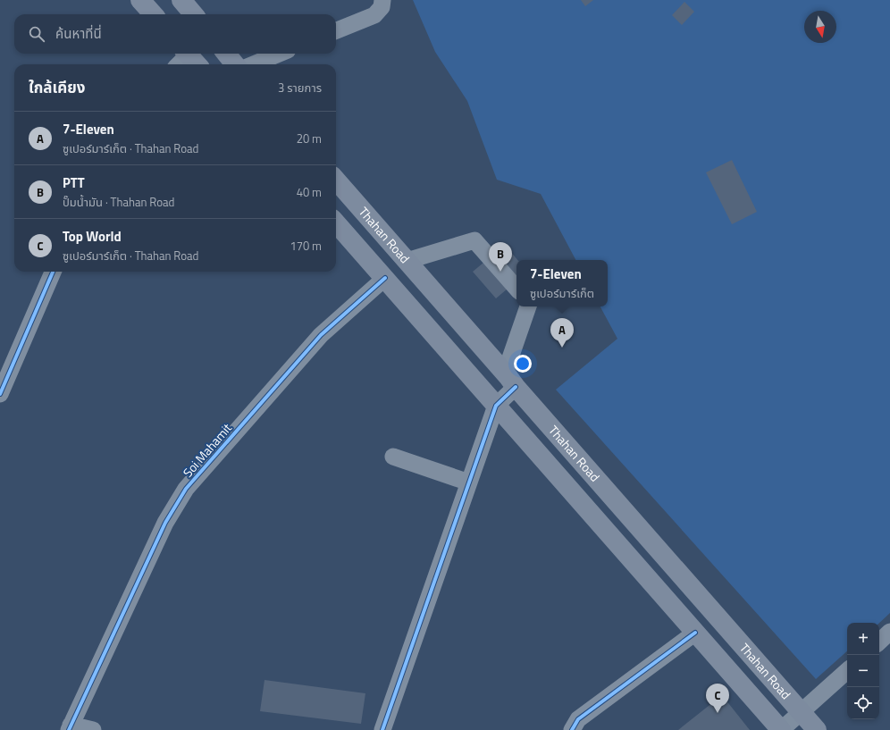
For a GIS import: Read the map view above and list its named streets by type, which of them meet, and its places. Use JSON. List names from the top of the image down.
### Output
{
  "streets": {
    "main road": ["Thahan Road"],
    "street": ["Soi Mahamit"]
  },
  "crossings": [
    ["Thahan Road", "Soi Mahamit"]
  ],
  "north": "bottom",
  "page": {
    "search": "ค้นหาที่นี่",
    "heading": ["ใกล้เคียง", "3 รายการ"],
    "list": [
      {
        "mark": "A",
        "name": "7-Eleven",
        "note": "ซูเปอร์มาร์เก็ต · Thahan Road",
        "value": "20 m"
      },
      {
        "mark": "B",
        "name": "PTT",
        "note": "ปั๊มน้ำมัน · Thahan Road",
        "value": "40 m"
      },
      {
        "mark": "C",
        "name": "Top World",
        "note": "ซูเปอร์มาร์เก็ต · Thahan Road",
        "value": "170 m"
      }
    ],
    "pins": ["B", "A", "C"],
    "popup": ["7-Eleven", "ซูเปอร์มาร์เก็ต"],
    "map_buttons": ["+", "−"]
  }
}
